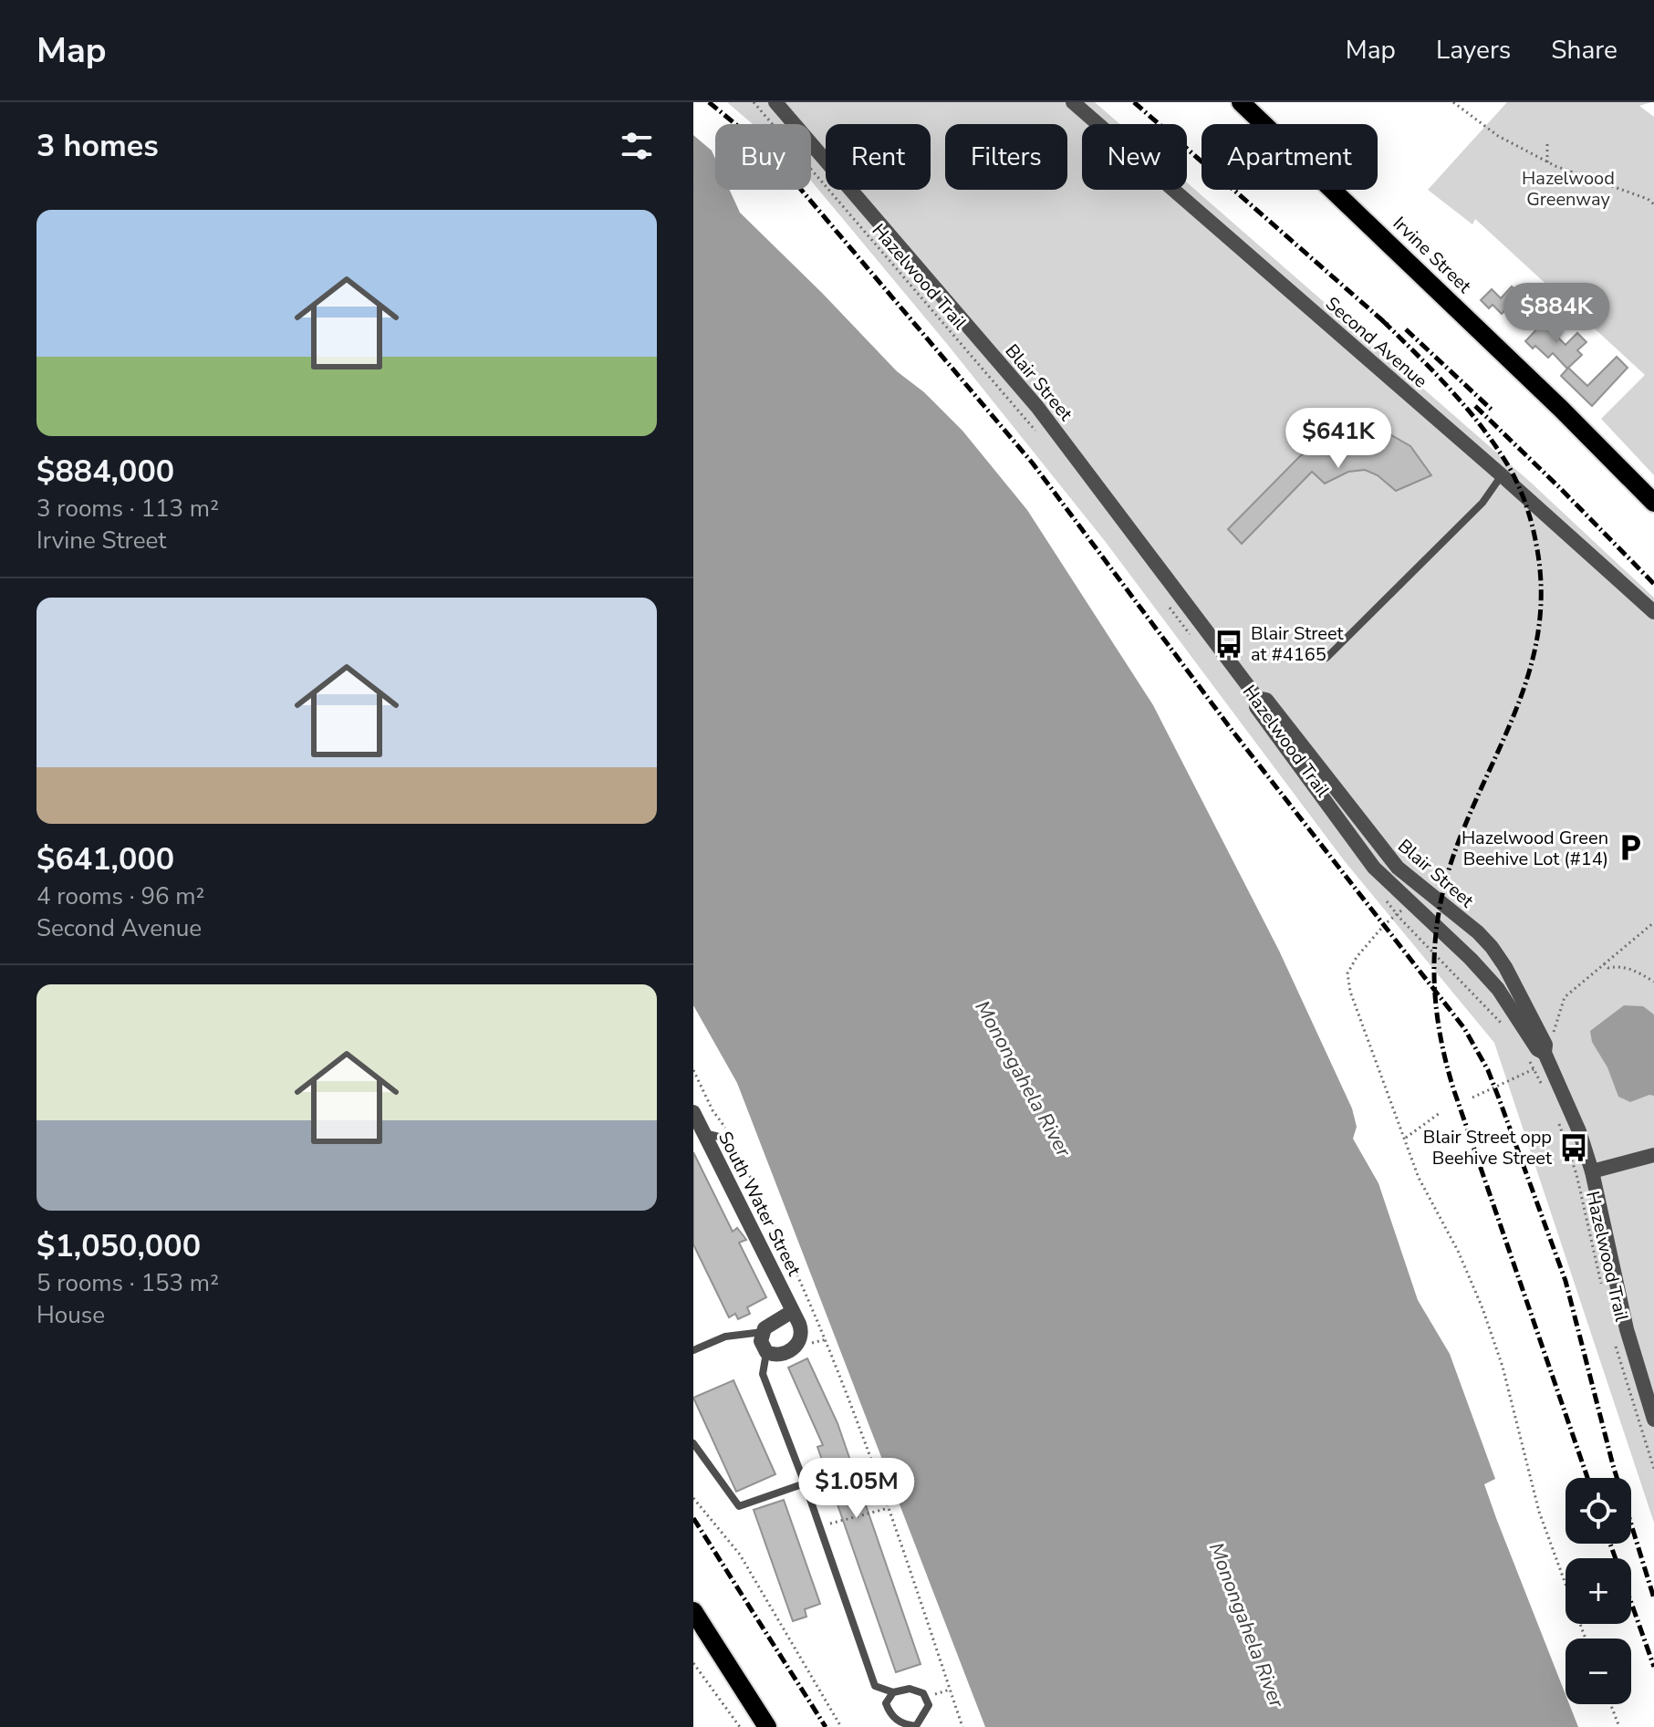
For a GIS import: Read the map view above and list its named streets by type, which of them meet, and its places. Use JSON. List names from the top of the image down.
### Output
{
  "streets": {
    "main road": ["Irvine Street"],
    "street": ["Second Avenue", "Blair Street", "South Water Street"],
    "path": ["Hazelwood Trail"]
  },
  "water": ["Monongahela River"],
  "parks": ["Hazelwood Greenway"],
  "places": {
    "bus stop": ["Blair Street at #4165", "Blair Street opp Beehive Street"],
    "parking": ["Hazelwood Green Beehive Lot (#14)"]
  },
  "page": {
    "header": "Map",
    "nav": ["Map", "Layers", "Share"],
    "heading": "3 homes",
    "chip": [
      "Buy",
      "Rent",
      "Filters",
      "New",
      "Apartment"
    ],
    "list": [
      {
        "name": "$884,000",
        "note": "3 rooms · 113 m² · Irvine Street"
      },
      {
        "name": "$641,000",
        "note": "4 rooms · 96 m² · Second Avenue"
      },
      {
        "name": "$1,050,000",
        "note": "5 rooms · 153 m² · House"
      }
    ],
    "price": ["$884K", "$641K", "$1.05M"],
    "map_buttons": ["+", "−"]
  }
}
